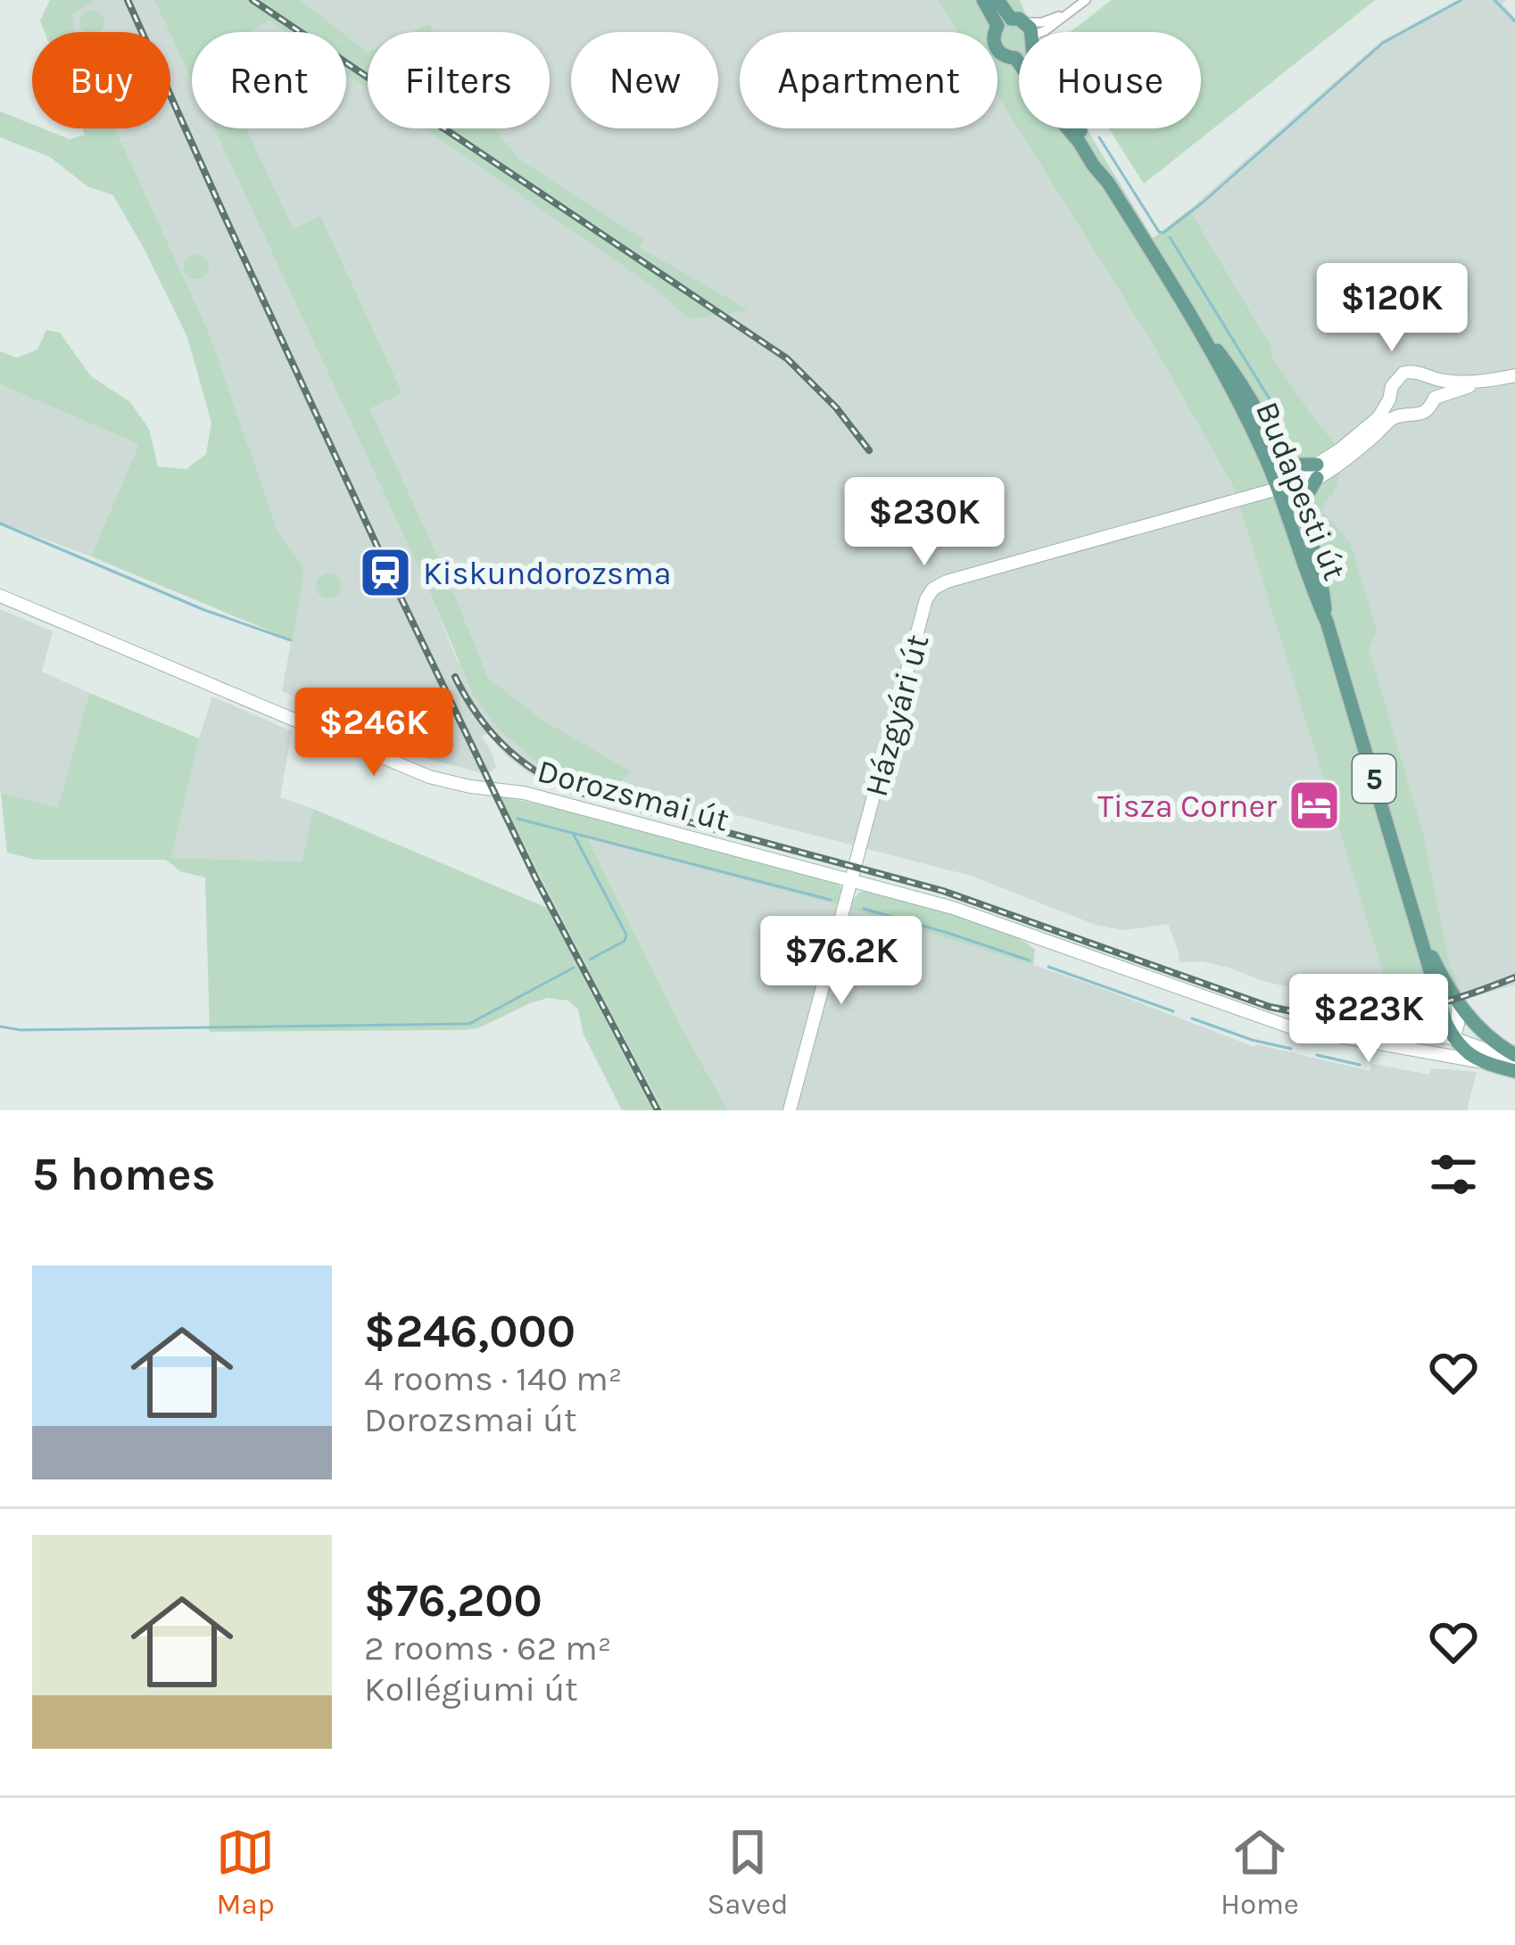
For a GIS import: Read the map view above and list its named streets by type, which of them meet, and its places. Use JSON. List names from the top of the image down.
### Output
{
  "streets": {
    "main road": [
      "Budapesti út",
      "Házgyári út",
      "5",
      "Dorozsmai út"
    ]
  },
  "crossings": [
    ["Budapesti út", "Házgyári út"],
    ["Budapesti út", "Dorozsmai út"],
    ["Házgyári út", "Dorozsmai út"]
  ],
  "places": {
    "station": ["Kiskundorozsma"],
    "hotel": ["Tisza Corner"]
  },
  "page": {
    "chip": [
      "Buy",
      "Rent",
      "Filters",
      "New",
      "Apartment",
      "House"
    ],
    "price": [
      "$120K",
      "$230K",
      "$246K",
      "$76.2K",
      "$223K"
    ],
    "heading": "5 homes",
    "list": [
      {
        "name": "$246,000",
        "note": "4 rooms · 140 m² · Dorozsmai út"
      },
      {
        "name": "$76,200",
        "note": "2 rooms · 62 m² · Kollégiumi út"
      }
    ],
    "tabs": ["Map", "Saved", "Home"]
  }
}
